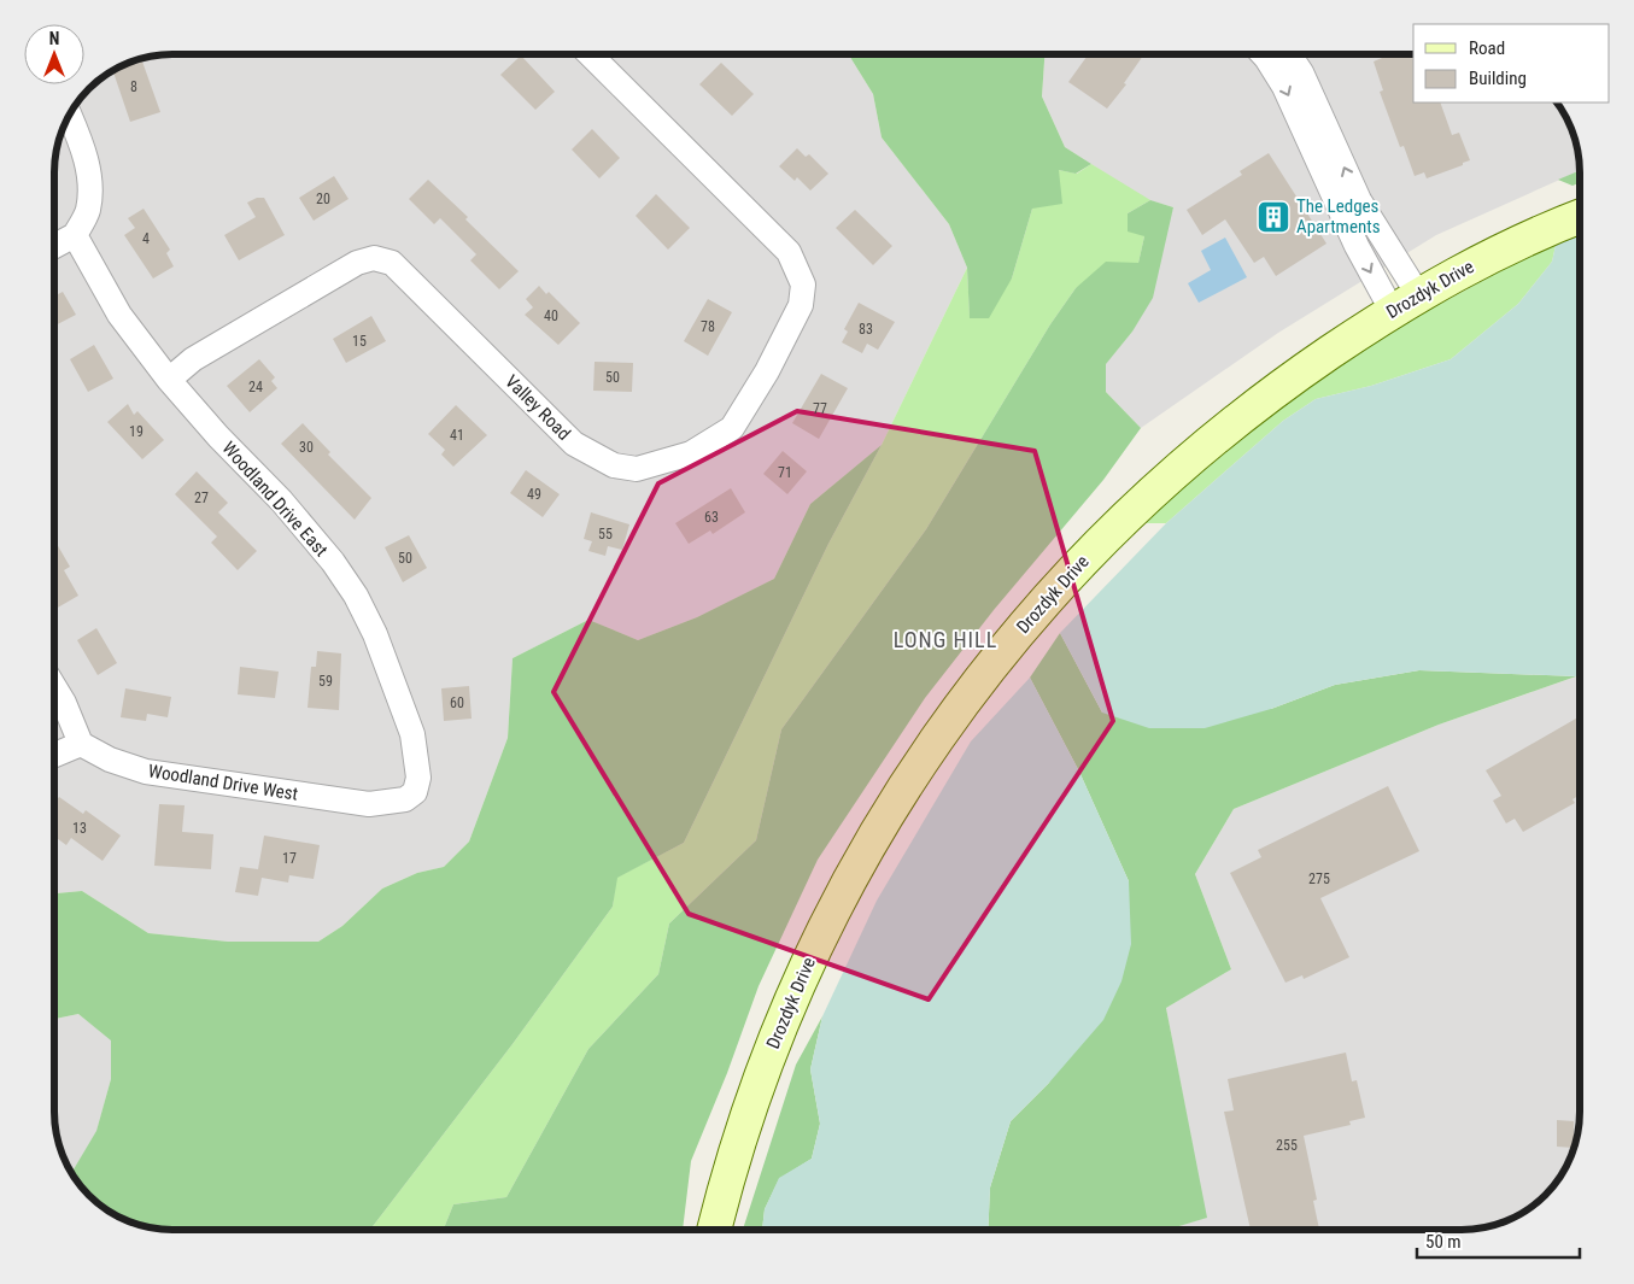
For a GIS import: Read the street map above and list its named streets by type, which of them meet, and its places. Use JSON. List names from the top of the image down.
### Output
{
  "streets": {
    "street": [
      "Drozdyk Drive",
      "Valley Road",
      "Woodland Drive East",
      "Woodland Drive West"
    ]
  },
  "crossings": [
    ["Valley Road", "Woodland Drive East"],
    ["Woodland Drive East", "Woodland Drive West"]
  ],
  "districts": ["LONG HILL"],
  "places": {
    "building": ["The Ledges Apartments"]
  },
  "house_numbers": [
    "8",
    "20",
    "4",
    "40",
    "78",
    "83",
    "15",
    "50",
    "24",
    "77",
    "19",
    "41",
    "30",
    "71",
    "49",
    "27",
    "63",
    "55",
    "50",
    "59",
    "60",
    "13",
    "17",
    "275",
    "255"
  ],
  "legend": ["Road", "Building"],
  "scale_bar": "50 m",
  "north": "top"
}
